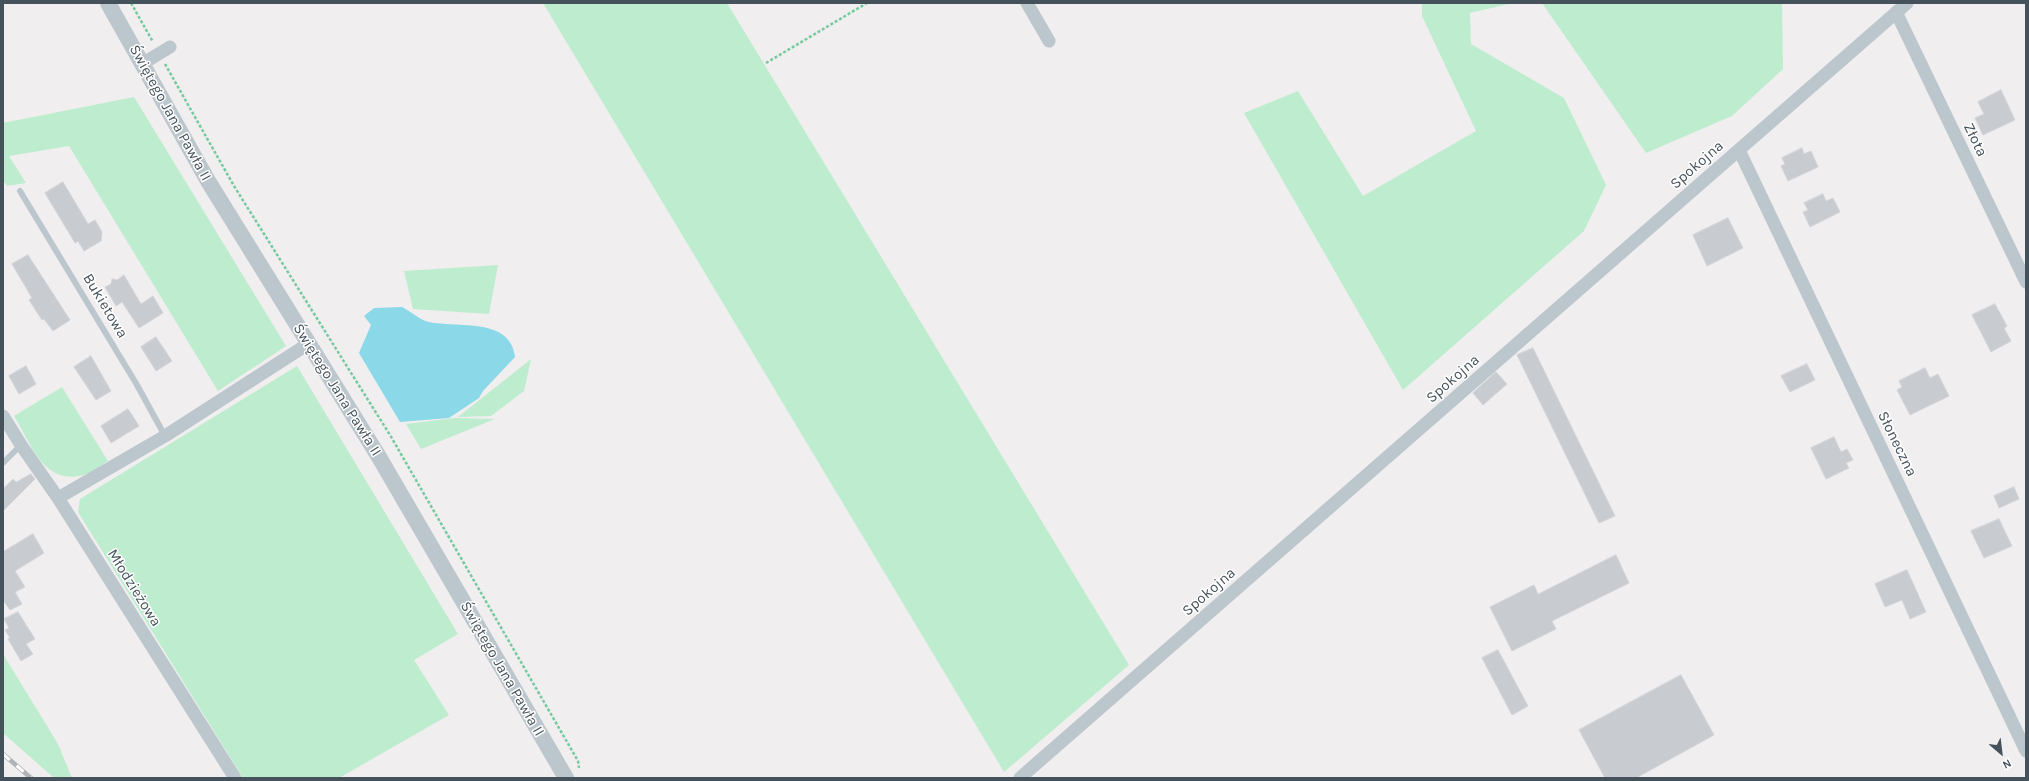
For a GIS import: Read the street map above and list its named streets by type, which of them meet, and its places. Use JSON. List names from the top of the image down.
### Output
{
  "streets": {
    "street": [
      "Świętego Jana Pawła II",
      "Złota",
      "Spokojna",
      "Słoneczna",
      "Młodzieżowa"
    ],
    "lane": ["Bukietowa"]
  },
  "crossings": [
    ["Złota", "Spokojna"],
    ["Spokojna", "Słoneczna"]
  ],
  "north": "bottom right"
}
